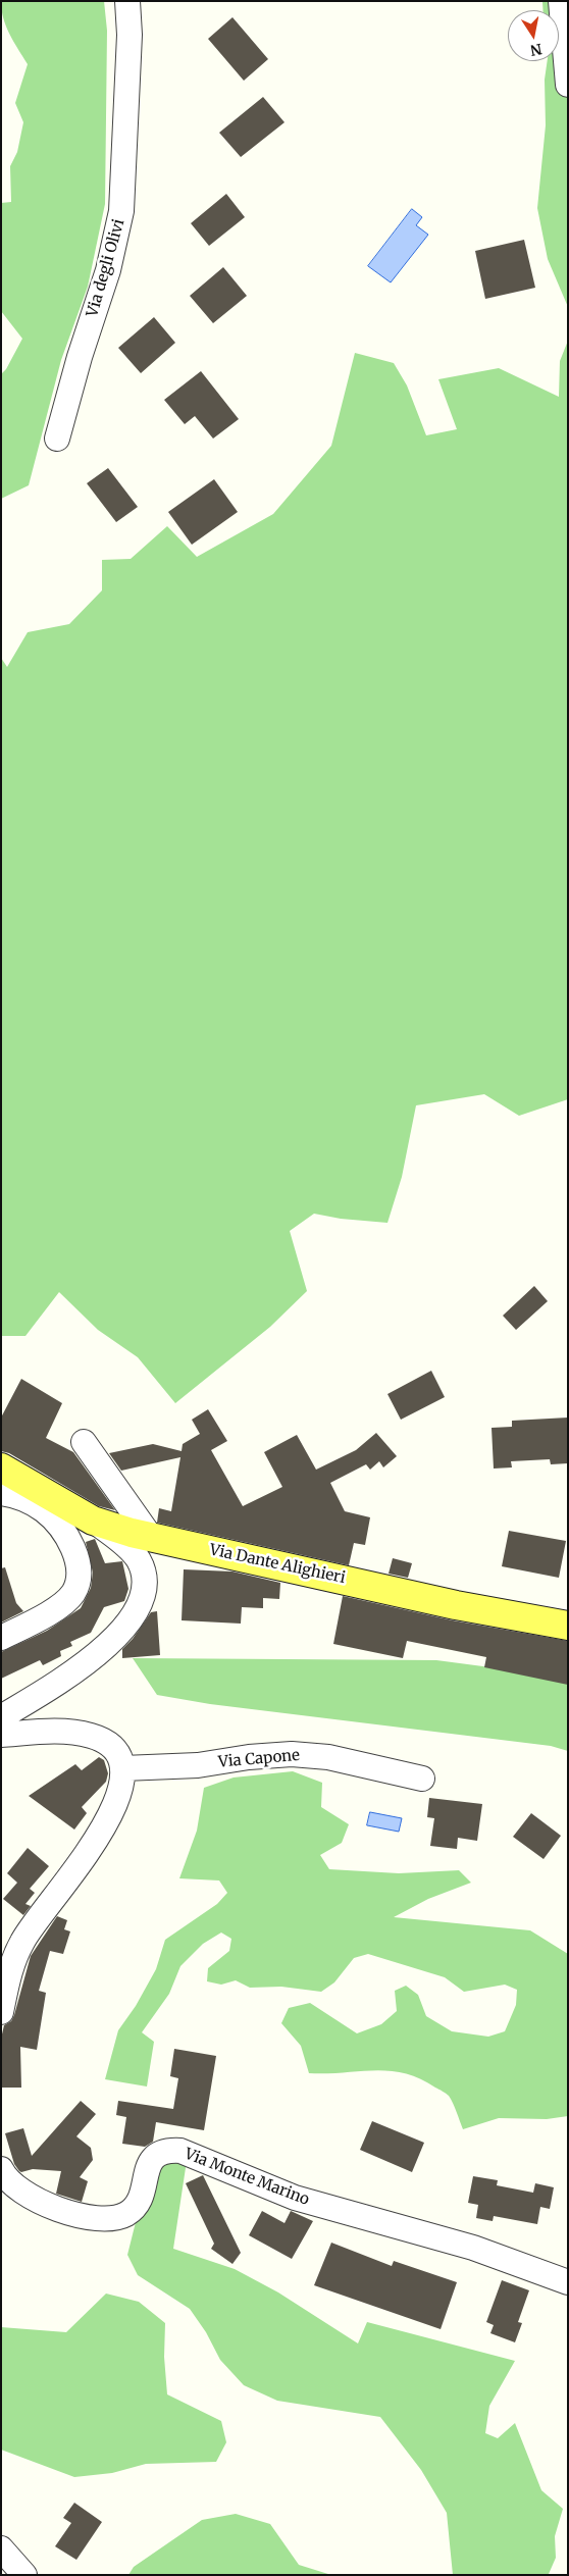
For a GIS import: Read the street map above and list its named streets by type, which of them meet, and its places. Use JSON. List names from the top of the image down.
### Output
{
  "streets": {
    "main road": ["Via Dante Alighieri"],
    "street": ["Via degli Olivi", "Via Capone", "Via Monte Marino"]
  },
  "north": "bottom"
}
